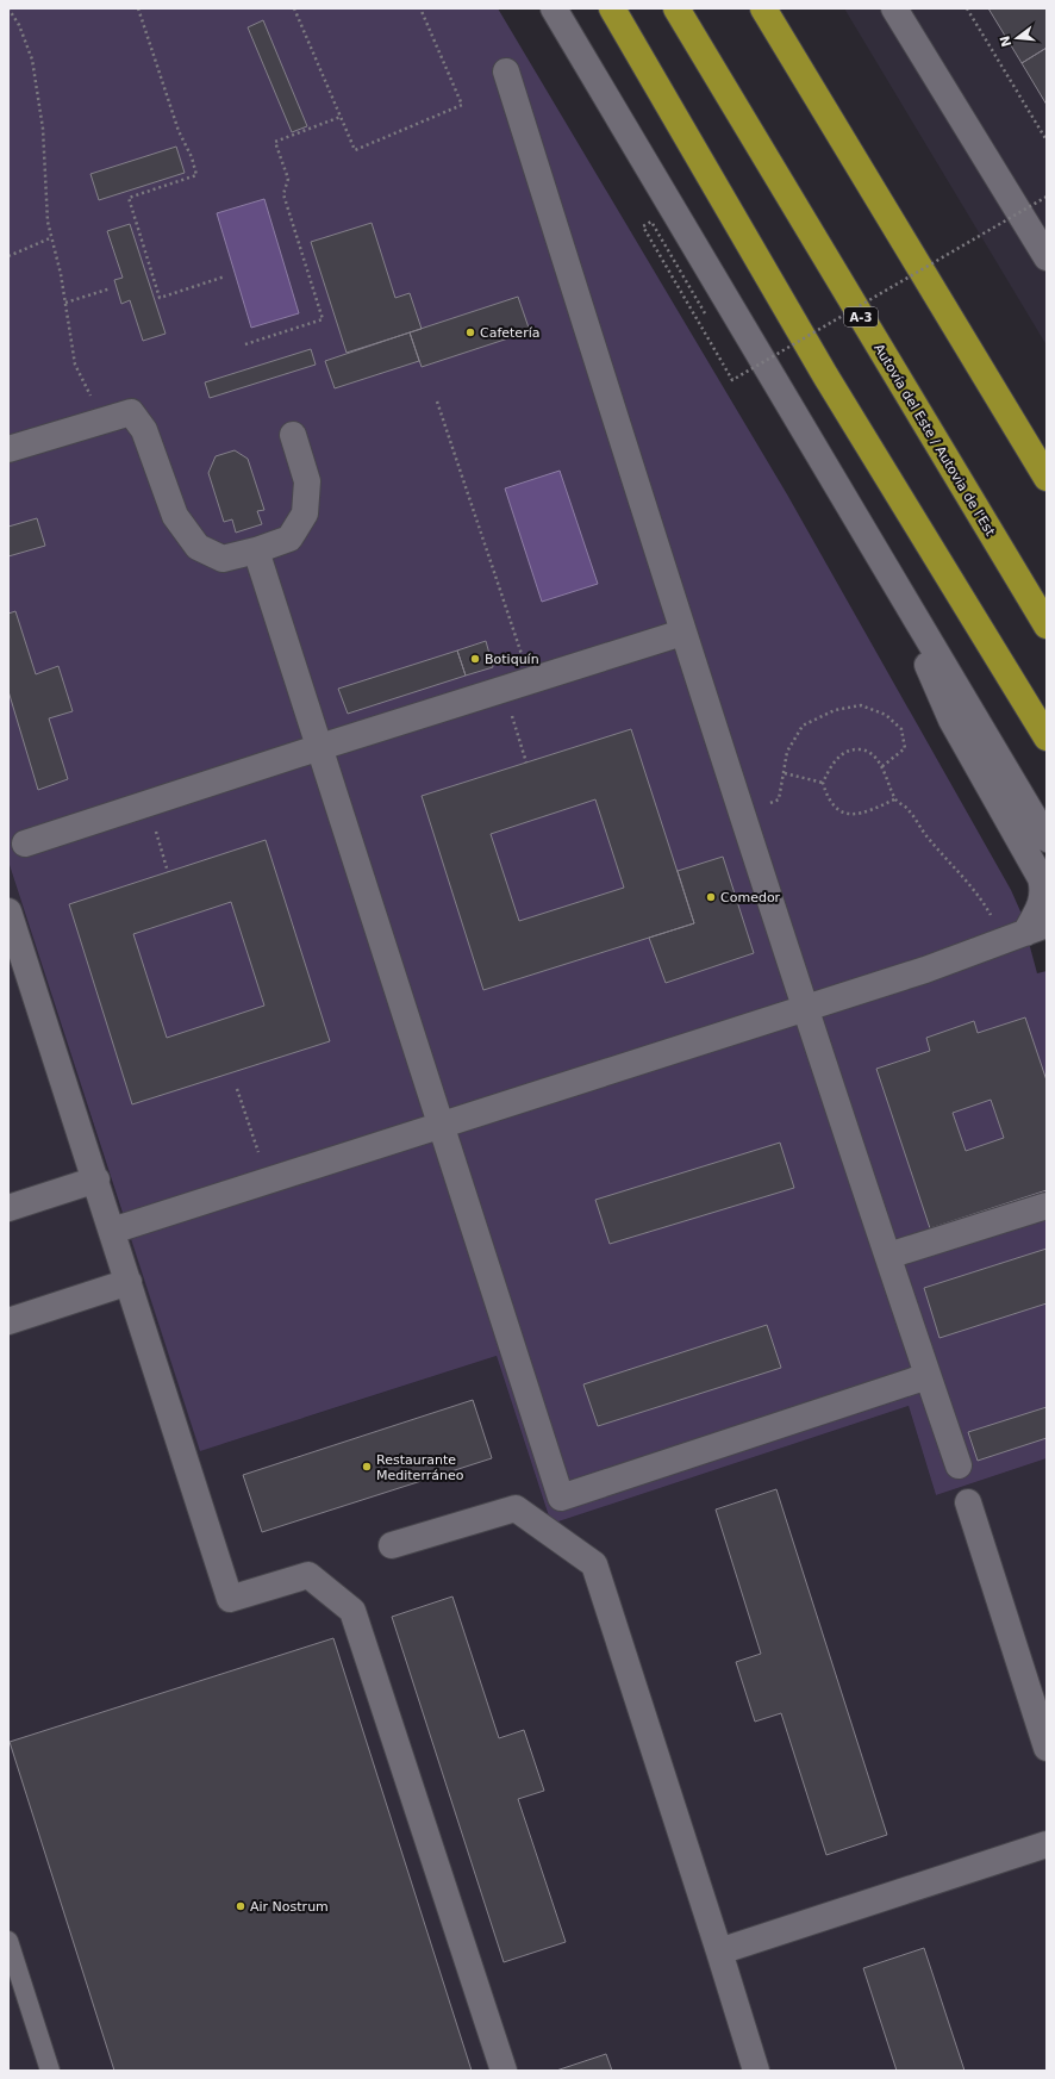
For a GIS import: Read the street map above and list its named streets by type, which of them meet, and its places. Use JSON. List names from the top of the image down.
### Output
{
  "streets": {
    "highway": ["A-3", "Autovía del Este / Autovia de l'Est"]
  },
  "places": [
    "Cafetería",
    "Botiquín",
    "Comedor",
    "Restaurante Mediterráneo",
    "Air Nostrum"
  ],
  "north": "left"
}
